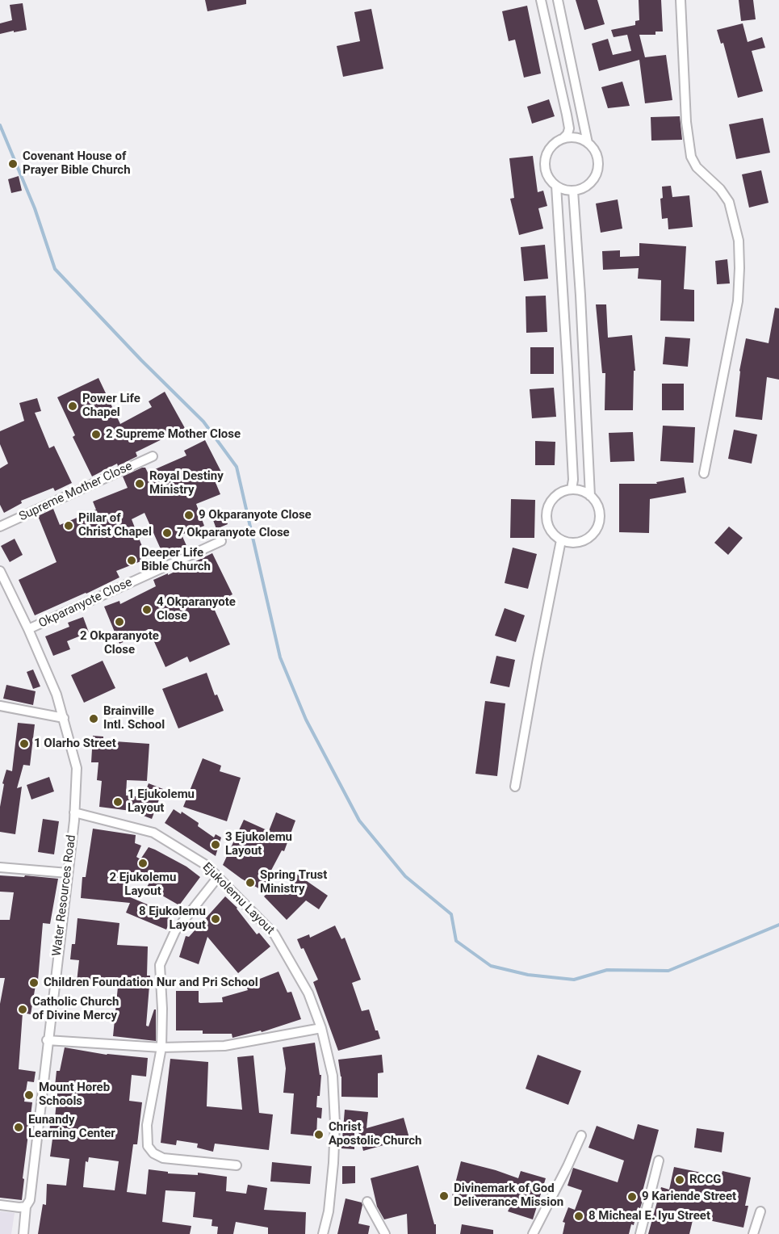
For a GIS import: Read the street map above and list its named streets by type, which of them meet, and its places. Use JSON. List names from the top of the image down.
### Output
{
  "streets": {
    "street": [
      "Supreme Mother Close",
      "Okparanyote Close",
      "Water Resources Road",
      "Ejukolemu Layout"
    ]
  },
  "crossings": [
    ["Okparanyote Close", "Water Resources Road"],
    ["Water Resources Road", "Ejukolemu Layout"]
  ],
  "places": [
    "Covenant House of Prayer Bible Church",
    "Power Life Chapel",
    "2 Supreme Mother Close",
    "Royal Destiny Ministry",
    "9 Okparanyote Close",
    "Pillar of Christ Chapel",
    "7 Okparanyote Close",
    "Deeper Life Bible Church",
    "4 Okparanyote Close",
    "2 Okparanyote Close",
    "Brainville Intl. School",
    "1 Olarho Street",
    "1 Ejukolemu Layout",
    "3 Ejukolemu Layout",
    "2 Ejukolemu Layout",
    "Spring Trust Ministry",
    "8 Ejukolemu Layout",
    "Children Foundation Nur and Pri School",
    "Catholic Church of Divine Mercy",
    "Mount Horeb Schools",
    "Eunandy Learning Center",
    "Christ Apostolic Church",
    "RCCG",
    "Divinemark of God Deliverance Mission",
    "9 Kariende Street",
    "8 Micheal E. Iyu Street"
  ]
}
